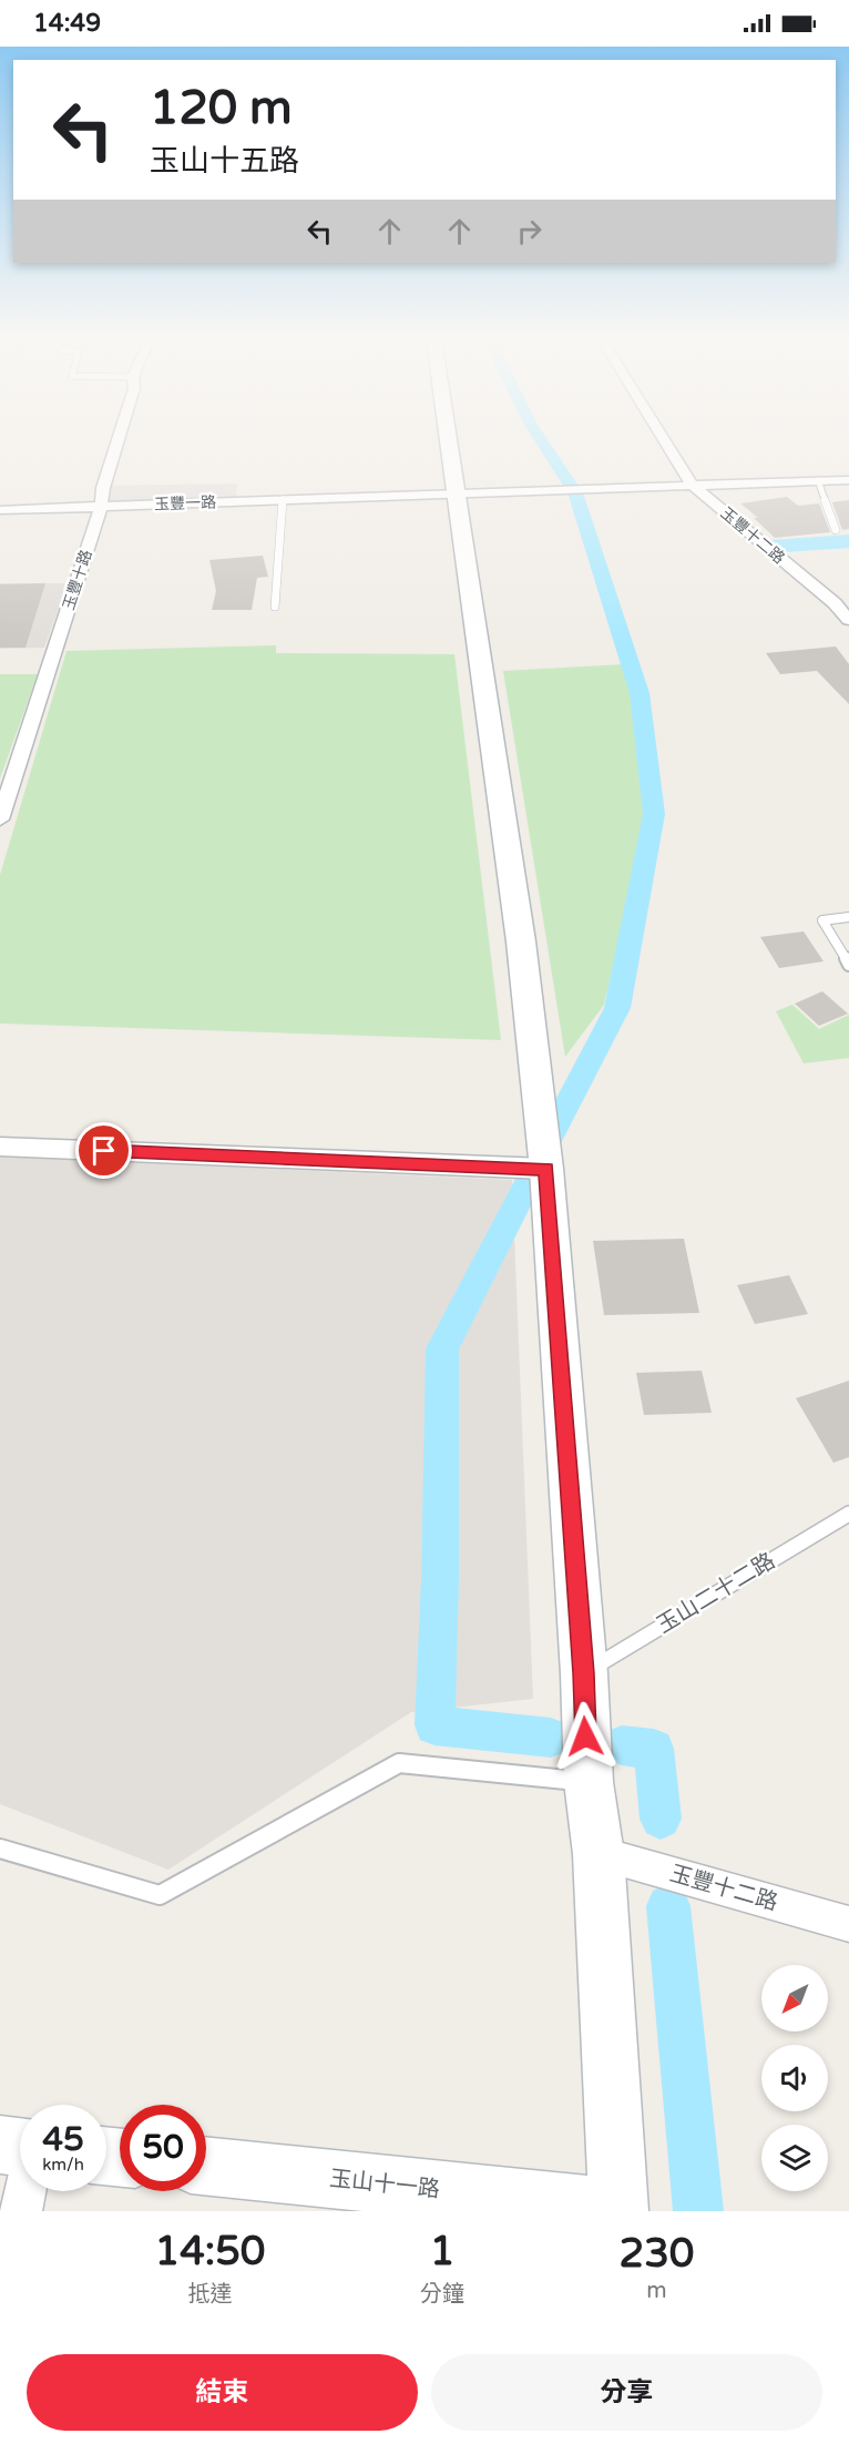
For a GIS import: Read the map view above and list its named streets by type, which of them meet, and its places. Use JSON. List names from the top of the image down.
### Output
{
  "streets": {
    "main road": ["玉山十一路"],
    "street": ["玉豐一路", "玉豐十二路", "玉豐十路"],
    "lane": ["玉山二十二路"]
  },
  "crossings": [
    ["玉豐一路", "玉豐十二路"],
    ["玉豐一路", "玉豐十路"]
  ],
  "north": "bottom left",
  "page": {
    "status": "14:49",
    "turn": ["120 m", "玉山十五路"],
    "speed": "45 km/h",
    "limit": "50",
    "eta": [
      "14:50",
      "抵達",
      "1",
      "分鐘",
      "230",
      "m"
    ],
    "buttons": ["結束", "分享"]
  }
}
